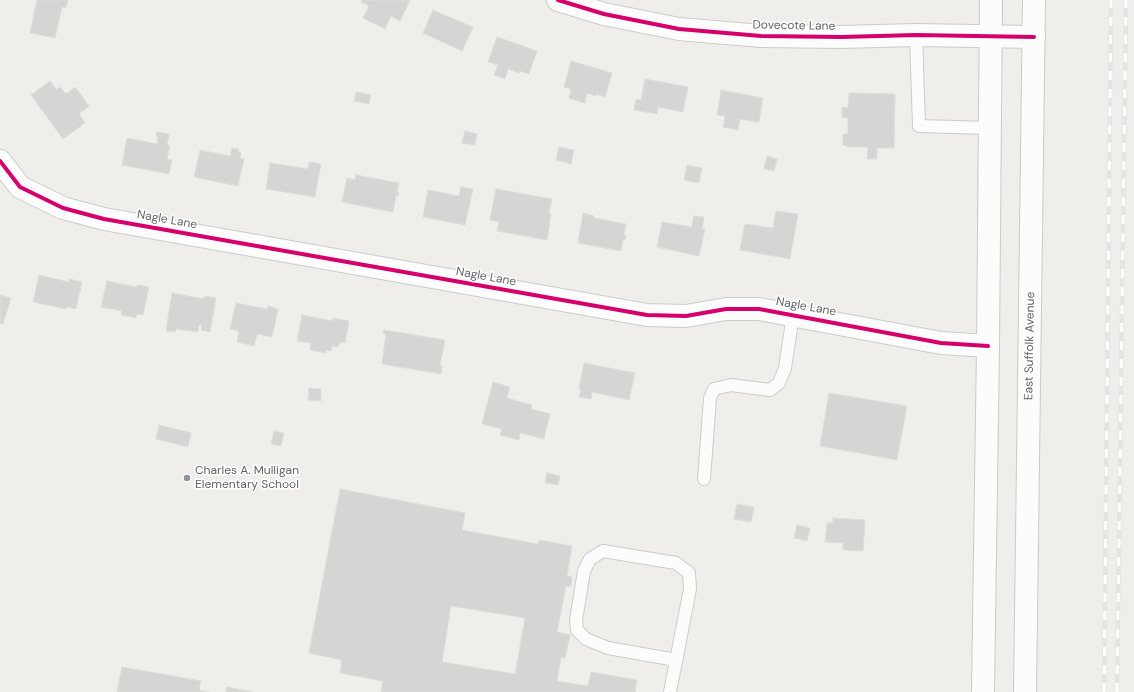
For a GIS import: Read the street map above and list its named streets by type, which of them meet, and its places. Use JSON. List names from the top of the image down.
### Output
{
  "streets": {
    "street": ["Dovecote Lane", "Nagle Lane", "East Suffolk Avenue"]
  },
  "crossings": [
    ["Dovecote Lane", "East Suffolk Avenue"]
  ],
  "places": ["Charles A. Mulligan Elementary School"]
}
